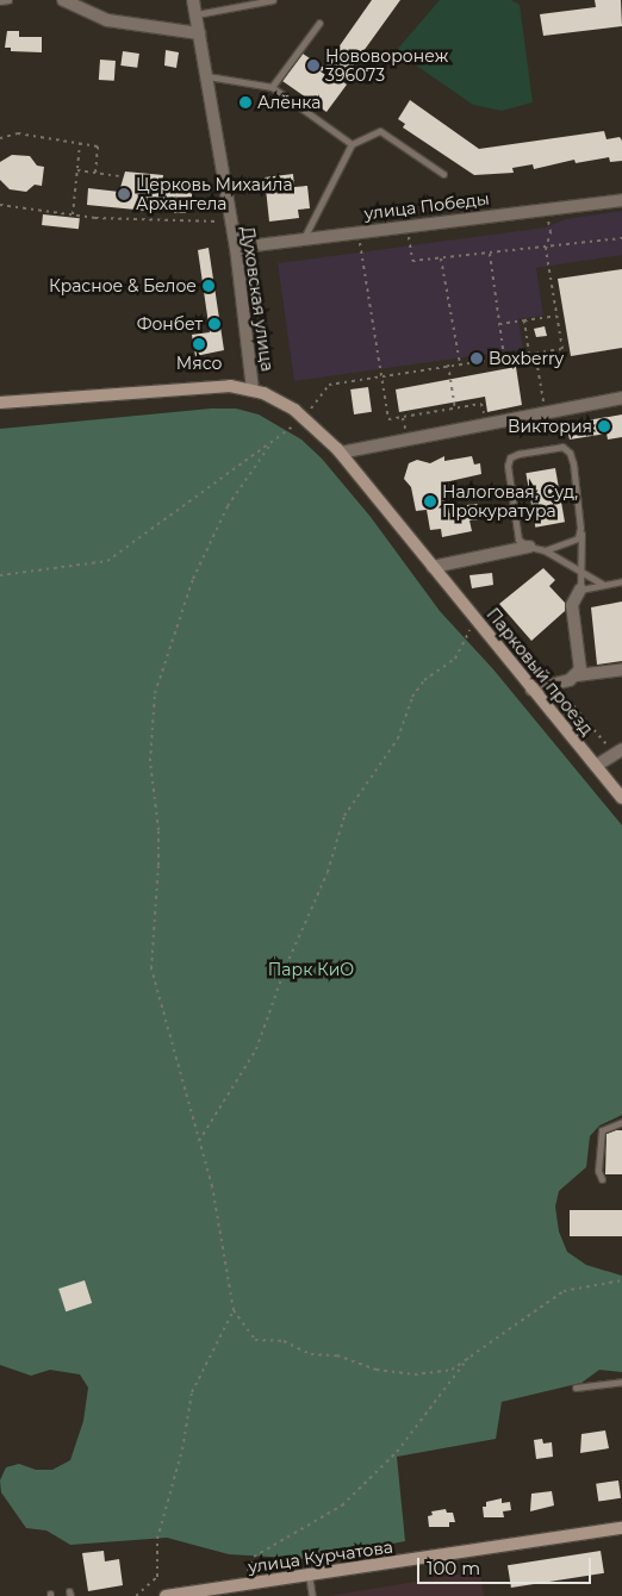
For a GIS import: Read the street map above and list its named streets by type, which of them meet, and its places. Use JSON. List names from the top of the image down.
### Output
{
  "streets": {
    "street": [
      "улица Победы",
      "Духовская улица",
      "Парковый проезд",
      "улица Курчатова"
    ]
  },
  "crossings": [
    ["улица Победы", "Духовская улица"],
    ["Духовская улица", "Парковый проезд"]
  ],
  "parks": ["Парк КиО"],
  "places": [
    "Нововоронеж 396073",
    "Алёнка",
    "Церковь Михаила Архангела",
    "Красное & Белое",
    "Фонбет",
    "Мясо",
    "Boxberry",
    "Виктория",
    "Налоговая, Суд, Прокуратура"
  ],
  "scale_bar": "100 m"
}
